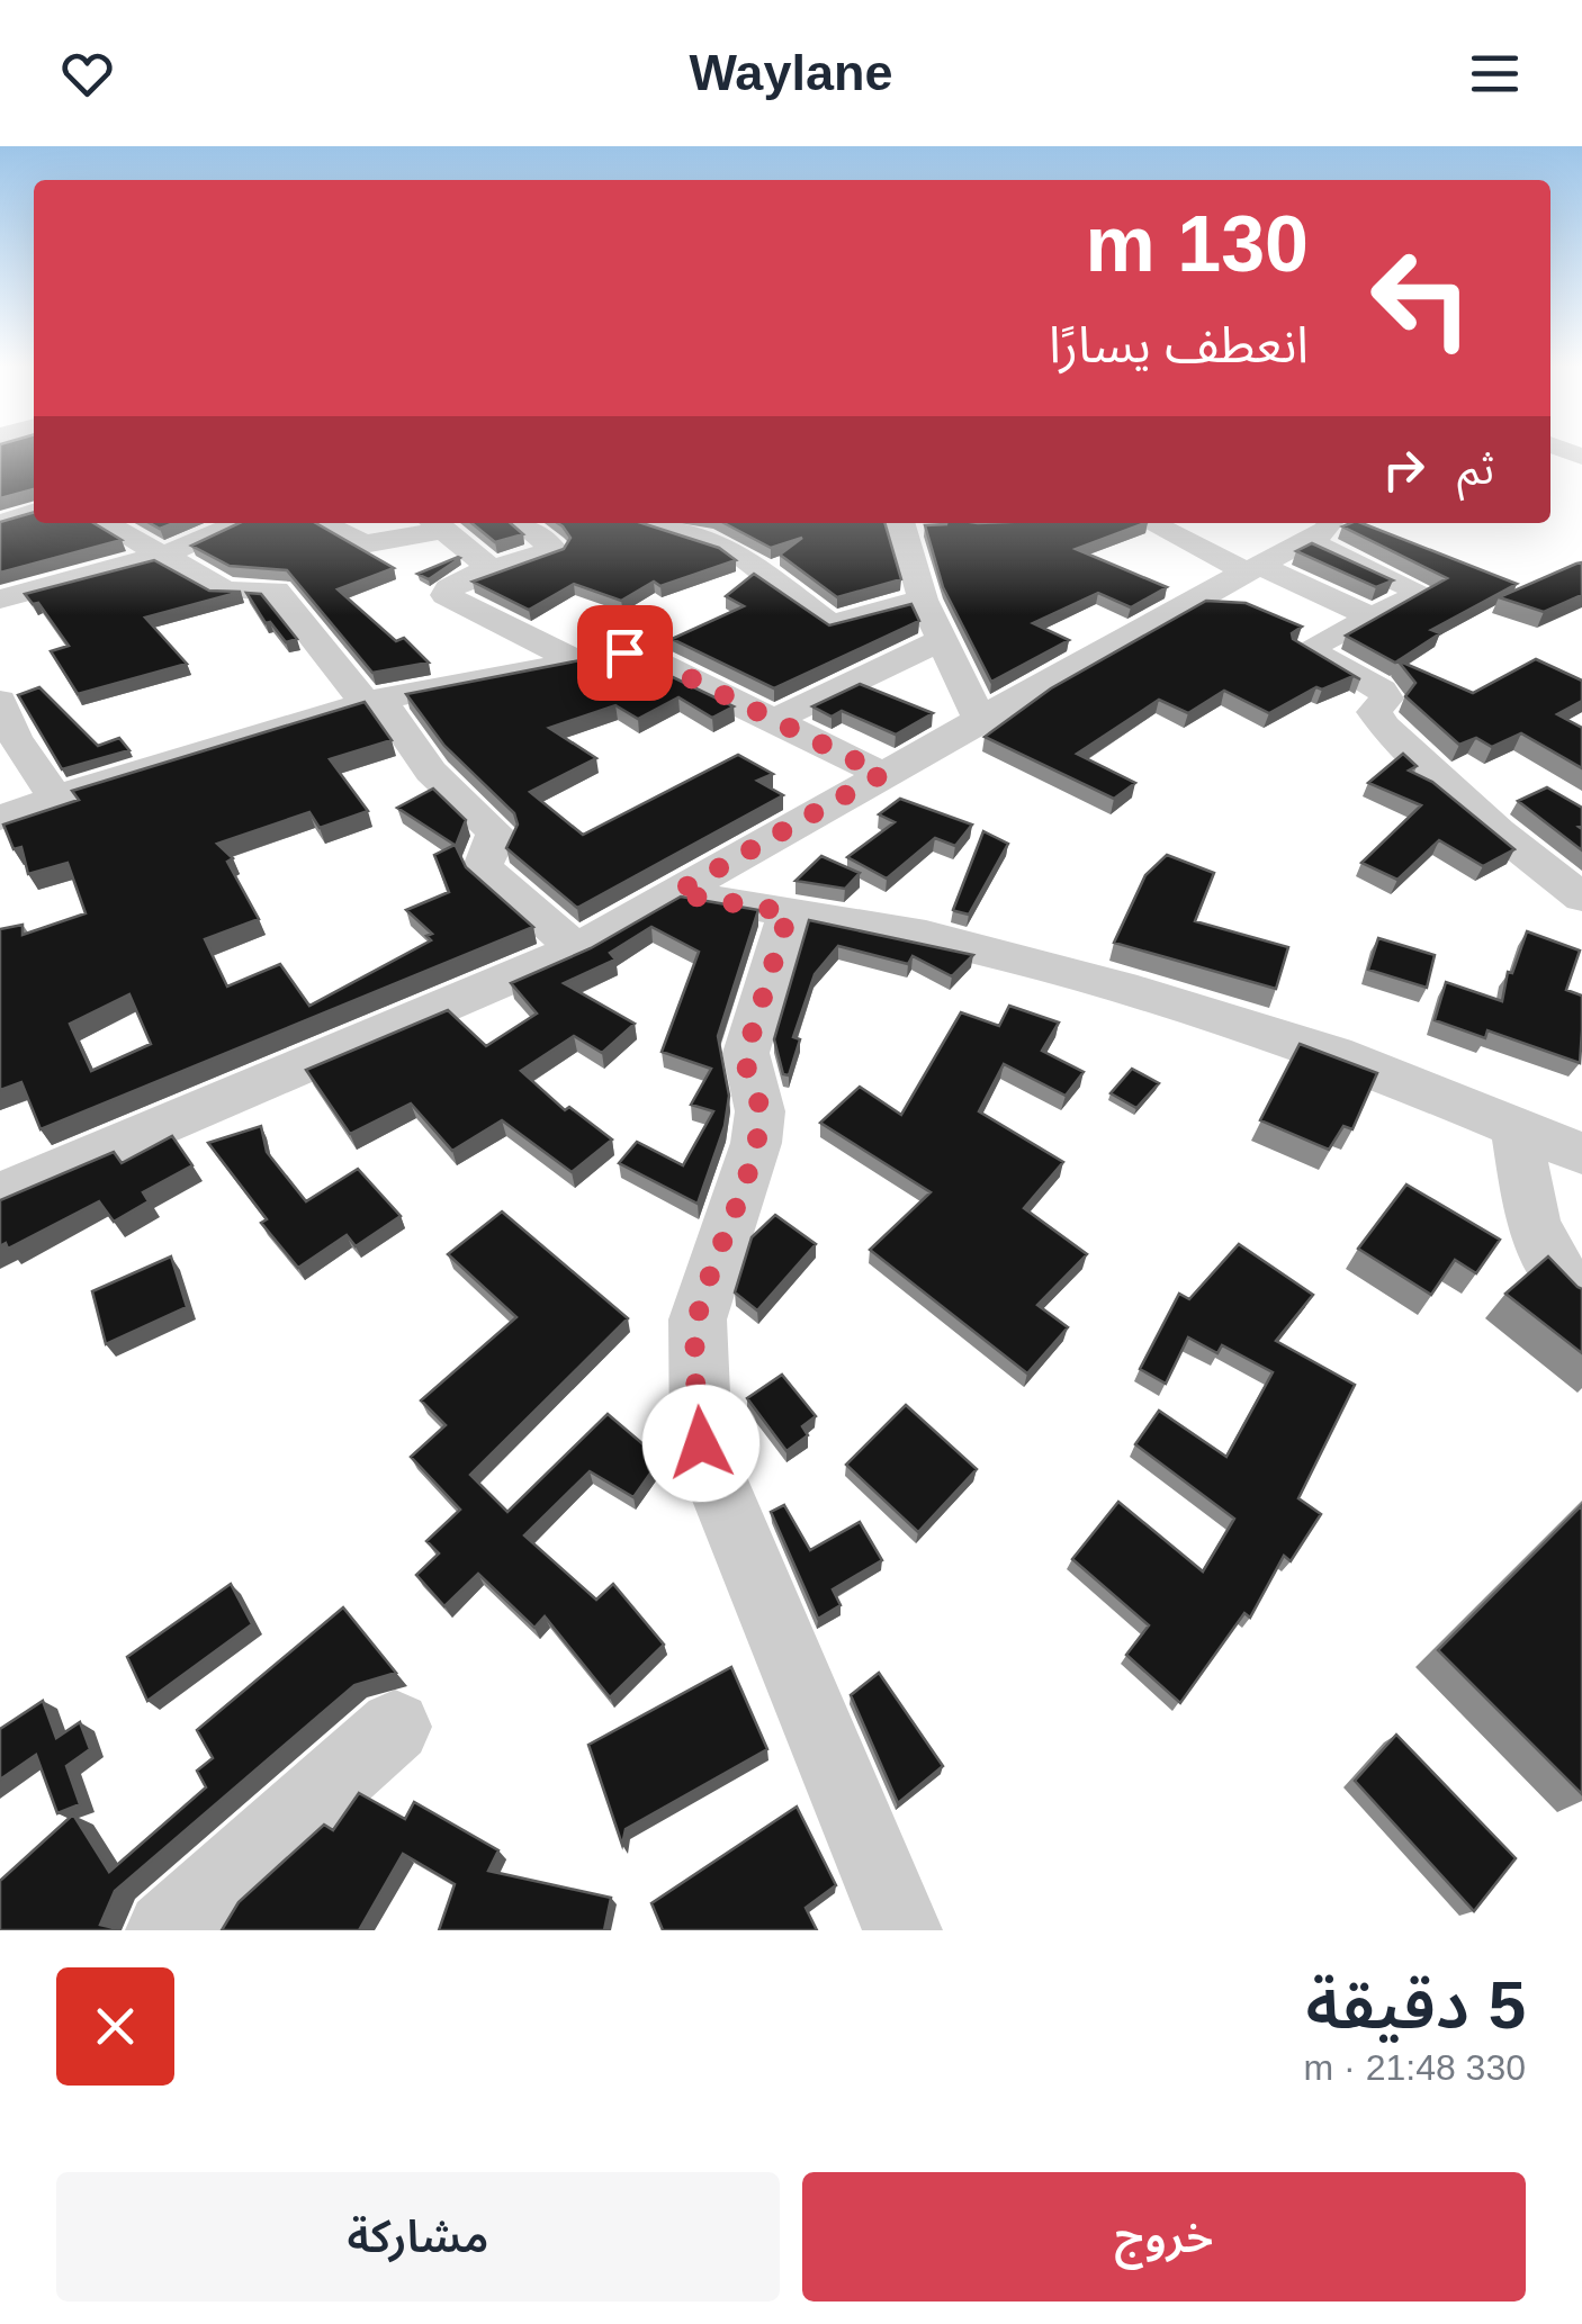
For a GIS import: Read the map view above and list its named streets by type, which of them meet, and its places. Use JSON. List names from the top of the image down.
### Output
{
  "page": {
    "header": "Waylane",
    "turn": ["130 m", "انعطف يسارًا"],
    "then": "ثم",
    "heading": ["5 دقيقة", "330 m · 21:48"],
    "buttons": ["خروج", "مشاركة"]
  }
}
